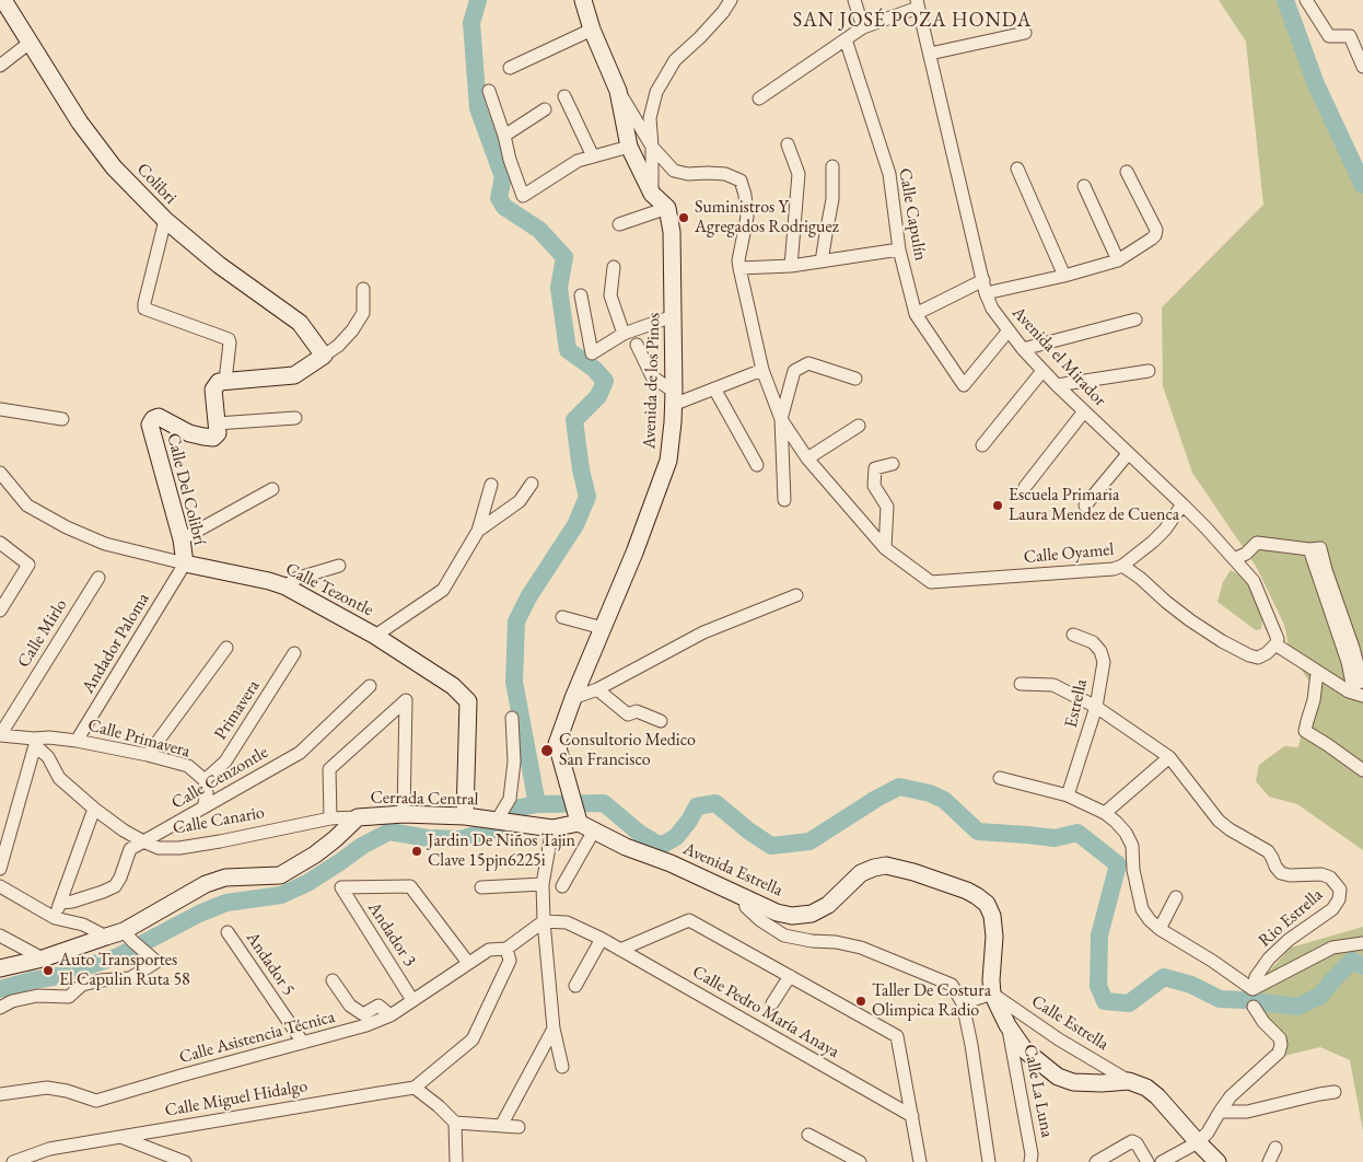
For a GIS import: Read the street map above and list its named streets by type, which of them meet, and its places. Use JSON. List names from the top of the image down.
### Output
{
  "streets": {
    "street": [
      "Colibri",
      "Calle Capulín",
      "Avenida el Mirador",
      "Avenida de los Pinos",
      "Calle Del Colibrí",
      "Calle Oyamel",
      "Calle Tezontle",
      "Calle Mirlo",
      "Andador Paloma",
      "Estrella",
      "Primavera",
      "Calle Primavera",
      "Calle Cenzontle",
      "Cerrada Central",
      "Calle Canario",
      "Avenida Estrella",
      "Rio Estrella",
      "Andador 3",
      "Andador 5",
      "Calle Pedro María Anaya",
      "Calle Estrella",
      "Calle Asistencia Técnica",
      "Calle La Luna",
      "Calle Miguel Hidalgo"
    ]
  },
  "crossings": [
    ["Calle Capulín", "Avenida el Mirador"],
    ["Avenida el Mirador", "Calle Oyamel"],
    ["Avenida de los Pinos", "Cerrada Central"],
    ["Avenida de los Pinos", "Avenida Estrella"],
    ["Calle Del Colibrí", "Calle Tezontle"],
    ["Calle Del Colibrí", "Andador Paloma"],
    ["Calle Tezontle", "Andador Paloma"],
    ["Calle Tezontle", "Cerrada Central"],
    ["Andador Paloma", "Calle Primavera"],
    ["Estrella", "Rio Estrella"],
    ["Primavera", "Calle Primavera"],
    ["Calle Primavera", "Calle Cenzontle"],
    ["Calle Primavera", "Calle Canario"],
    ["Calle Cenzontle", "Calle Canario"],
    ["Cerrada Central", "Calle Canario"],
    ["Cerrada Central", "Avenida Estrella"],
    ["Avenida Estrella", "Calle Estrella"],
    ["Avenida Estrella", "Calle La Luna"],
    ["Andador 3", "Calle Asistencia Técnica"],
    ["Andador 5", "Calle Asistencia Técnica"]
  ],
  "districts": ["SAN JOSÉ POZA HONDA"],
  "places": [
    "Suministros Y Agregados Rodriguez",
    "Escuela Primaria Laura Mendez de Cuenca",
    "Consultorio Medico San Francisco",
    "Jardin De Niños Tajin Clave 15pjn6225i",
    "Auto Transportes El Capulin Ruta 58",
    "Taller De Costura Olimpica Radio"
  ]
}
